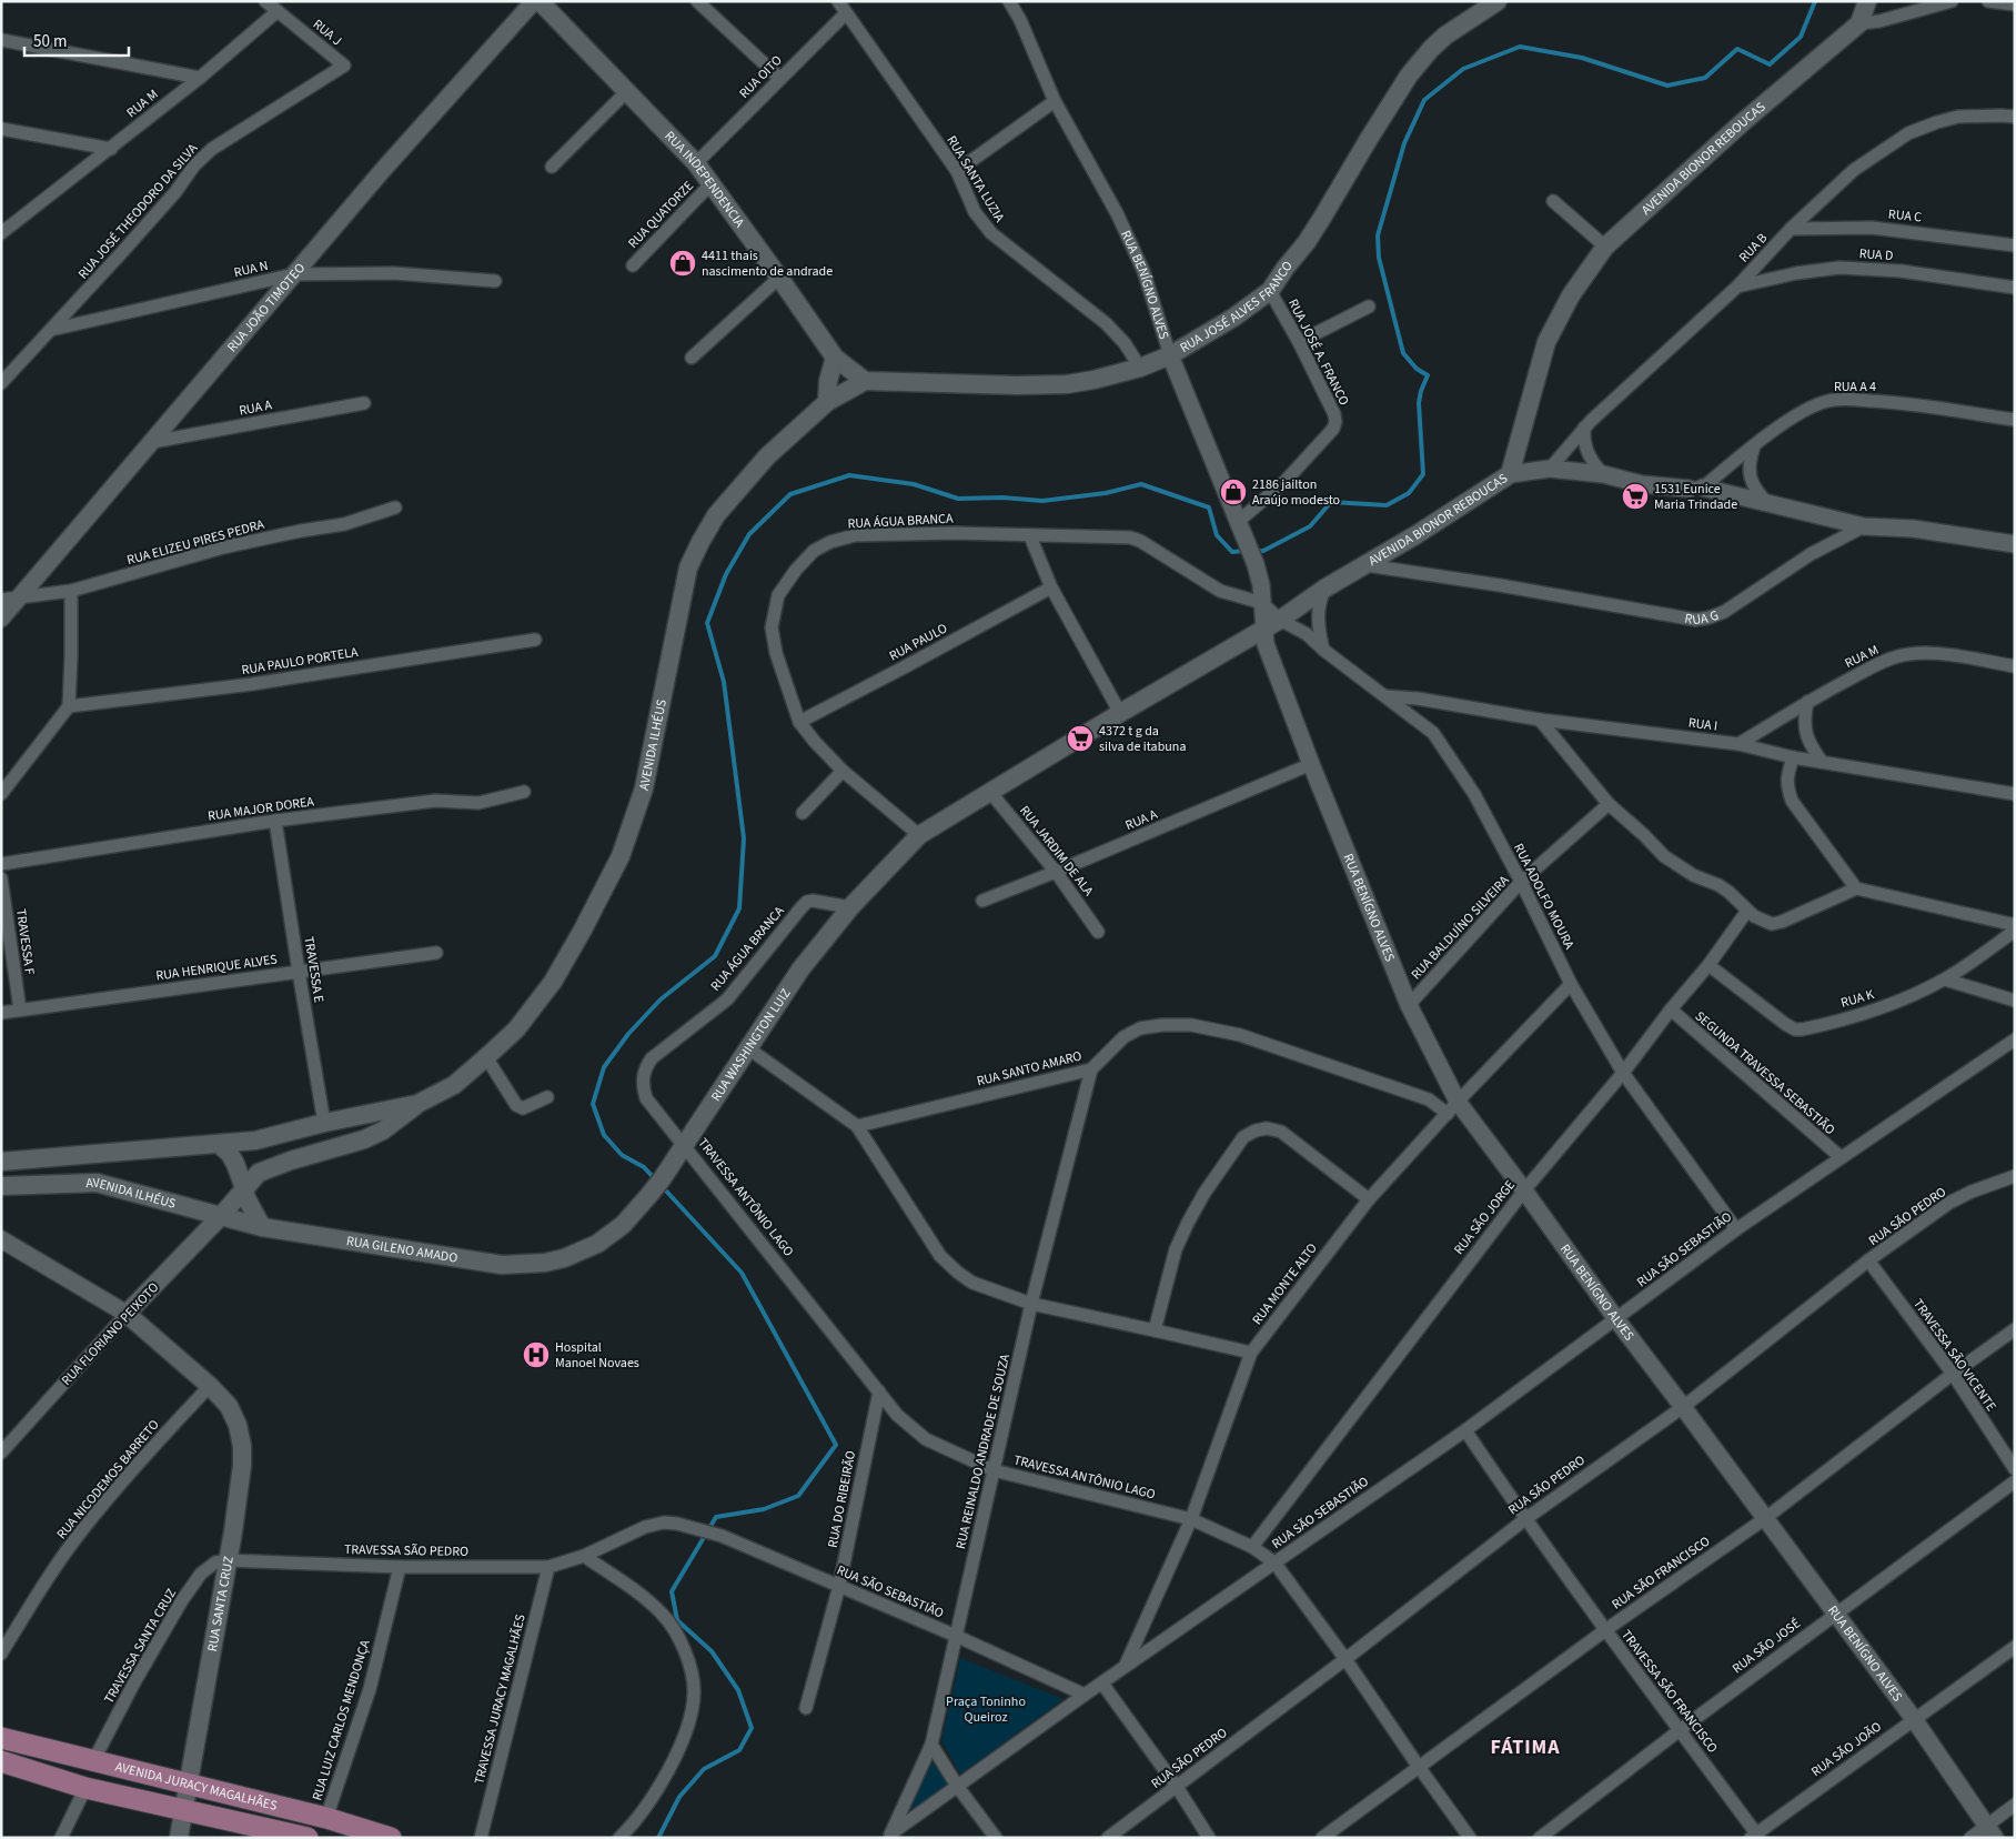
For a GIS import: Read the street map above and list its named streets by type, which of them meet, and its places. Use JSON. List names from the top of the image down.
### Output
{
  "streets": {
    "main road": [
      "AVENIDA BIONOR REBOUCAS",
      "RUA INDEPENDENCIA",
      "RUA JOSÉ ALVES FRANCO",
      "AVENIDA ILHÉUS",
      "RUA WASHINGTON LUIZ",
      "RUA GILENO AMADO",
      "RUA FLORIANO PEIXOTO",
      "RUA SANTA CRUZ",
      "AVENIDA JURACY MAGALHÃES"
    ],
    "street": [
      "RUA J",
      "RUA OITO",
      "RUA M",
      "RUA SANTA LUZIA",
      "RUA JOSÉ THEODORO DA SILVA",
      "RUA QUATORZE",
      "RUA C",
      "RUA B",
      "RUA D",
      "RUA N",
      "RUA BENÍGNO ALVES",
      "RUA JOÃO TIMOTEO",
      "RUA JOSÉ A. FRANCO",
      "RUA A 4",
      "RUA A",
      "RUA ÁGUA BRANCA",
      "RUA ELIZEU PIRES PEDRA",
      "RUA G",
      "RUA PAULO",
      "RUA PAULO PORTELA",
      "RUA I",
      "RUA MAJOR DOREA",
      "RUA JARDIM DE ALA",
      "RUA ADOLFO MOURA",
      "RUA BALDUÍNO SILVEIRA",
      "TRAVESSA F",
      "RUA HENRIQUE ALVES",
      "TRAVESSA E",
      "RUA K",
      "RUA SANTO AMARO",
      "SEGUNDA TRAVESSA SEBASTIÃO",
      "TRAVESSA ANTÔNIO LAGO",
      "RUA SÃO PEDRO",
      "RUA SÃO JORGE",
      "RUA SÃO SEBASTIÃO",
      "RUA MONTE ALTO",
      "TRAVESSA SÃO VICENTE",
      "RUA REINALDO ANDRADE DE SOUZA",
      "RUA NICODEMOS BARRETO",
      "RUA DO RIBEIRÃO",
      "TRAVESSA SÃO PEDRO",
      "RUA SÃO FRANCISCO",
      "TRAVESSA SANTA CRUZ",
      "RUA SÃO JOSÉ",
      "TRAVESSA SÃO FRANCISCO",
      "TRAVESSA JURACY MAGALHÃES",
      "RUA LUIZ CARLOS MENDONÇA",
      "RUA SÃO JOÃO"
    ]
  },
  "crossings": [
    ["RUA J", "RUA M"],
    ["RUA J", "RUA JOSÉ THEODORO DA SILVA"],
    ["RUA OITO", "RUA INDEPENDENCIA"],
    ["RUA OITO", "RUA SANTA LUZIA"],
    ["RUA M", "RUA I"],
    ["AVENIDA BIONOR REBOUCAS", "RUA BENÍGNO ALVES"],
    ["AVENIDA BIONOR REBOUCAS", "RUA ÁGUA BRANCA"],
    ["AVENIDA BIONOR REBOUCAS", "RUA G"],
    ["AVENIDA BIONOR REBOUCAS", "RUA JARDIM DE ALA"],
    ["AVENIDA BIONOR REBOUCAS", "RUA ADOLFO MOURA"],
    ["AVENIDA BIONOR REBOUCAS", "RUA WASHINGTON LUIZ"],
    ["RUA INDEPENDENCIA", "RUA QUATORZE"],
    ["RUA INDEPENDENCIA", "RUA JOSÉ ALVES FRANCO"],
    ["RUA INDEPENDENCIA", "AVENIDA ILHÉUS"],
    ["RUA SANTA LUZIA", "RUA JOSÉ ALVES FRANCO"],
    ["RUA JOSÉ THEODORO DA SILVA", "RUA N"],
    ["RUA C", "RUA B"],
    ["RUA B", "RUA D"],
    ["RUA N", "RUA JOÃO TIMOTEO"],
    ["RUA BENÍGNO ALVES", "RUA JOSÉ ALVES FRANCO"],
    ["RUA BENÍGNO ALVES", "RUA JOSÉ A. FRANCO"],
    ["RUA BENÍGNO ALVES", "RUA A"],
    ["RUA BENÍGNO ALVES", "RUA ÁGUA BRANCA"],
    ["RUA BENÍGNO ALVES", "RUA ADOLFO MOURA"],
    ["RUA BENÍGNO ALVES", "RUA BALDUÍNO SILVEIRA"],
    ["RUA BENÍGNO ALVES", "RUA SANTO AMARO"],
    ["RUA BENÍGNO ALVES", "RUA SÃO PEDRO"],
    ["RUA BENÍGNO ALVES", "RUA SÃO JORGE"],
    ["RUA BENÍGNO ALVES", "RUA SÃO SEBASTIÃO"],
    ["RUA BENÍGNO ALVES", "RUA MONTE ALTO"],
    ["RUA BENÍGNO ALVES", "RUA SÃO FRANCISCO"],
    ["RUA BENÍGNO ALVES", "RUA SÃO JOSÉ"],
    ["RUA BENÍGNO ALVES", "RUA SÃO JOÃO"],
    ["RUA JOSÉ ALVES FRANCO", "RUA JOSÉ A. FRANCO"],
    ["RUA JOSÉ ALVES FRANCO", "AVENIDA ILHÉUS"],
    ["RUA JOÃO TIMOTEO", "RUA A"],
    ["RUA JOÃO TIMOTEO", "RUA ELIZEU PIRES PEDRA"],
    ["RUA A", "RUA JARDIM DE ALA"],
    ["RUA ÁGUA BRANCA", "RUA PAULO"],
    ["RUA ÁGUA BRANCA", "RUA WASHINGTON LUIZ"],
    ["RUA ÁGUA BRANCA", "TRAVESSA ANTÔNIO LAGO"],
    ["RUA I", "RUA ADOLFO MOURA"],
    ["AVENIDA ILHÉUS", "TRAVESSA E"],
    ["AVENIDA ILHÉUS", "RUA GILENO AMADO"],
    ["AVENIDA ILHÉUS", "RUA FLORIANO PEIXOTO"],
    ["RUA MAJOR DOREA", "TRAVESSA E"],
    ["RUA ADOLFO MOURA", "RUA BALDUÍNO SILVEIRA"],
    ["RUA ADOLFO MOURA", "RUA SÃO JORGE"],
    ["RUA ADOLFO MOURA", "RUA SÃO SEBASTIÃO"],
    ["RUA ADOLFO MOURA", "RUA MONTE ALTO"],
    ["TRAVESSA F", "RUA HENRIQUE ALVES"],
    ["RUA HENRIQUE ALVES", "TRAVESSA E"],
    ["RUA K", "RUA SÃO JORGE"],
    ["RUA WASHINGTON LUIZ", "TRAVESSA ANTÔNIO LAGO"],
    ["RUA WASHINGTON LUIZ", "RUA GILENO AMADO"],
    ["RUA SANTO AMARO", "RUA MONTE ALTO"],
    ["RUA SANTO AMARO", "RUA REINALDO ANDRADE DE SOUZA"],
    ["SEGUNDA TRAVESSA SEBASTIÃO", "RUA SÃO JORGE"],
    ["SEGUNDA TRAVESSA SEBASTIÃO", "RUA SÃO SEBASTIÃO"],
    ["TRAVESSA ANTÔNIO LAGO", "RUA SÃO PEDRO"],
    ["TRAVESSA ANTÔNIO LAGO", "RUA SÃO JORGE"],
    ["TRAVESSA ANTÔNIO LAGO", "RUA SÃO SEBASTIÃO"],
    ["TRAVESSA ANTÔNIO LAGO", "RUA MONTE ALTO"],
    ["TRAVESSA ANTÔNIO LAGO", "RUA REINALDO ANDRADE DE SOUZA"],
    ["TRAVESSA ANTÔNIO LAGO", "RUA DO RIBEIRÃO"],
    ["TRAVESSA ANTÔNIO LAGO", "RUA SÃO FRANCISCO"],
    ["RUA SÃO PEDRO", "TRAVESSA SÃO VICENTE"],
    ["RUA SÃO PEDRO", "TRAVESSA SÃO FRANCISCO"],
    ["RUA GILENO AMADO", "RUA FLORIANO PEIXOTO"],
    ["RUA SÃO SEBASTIÃO", "RUA MONTE ALTO"],
    ["RUA SÃO SEBASTIÃO", "RUA REINALDO ANDRADE DE SOUZA"],
    ["RUA SÃO SEBASTIÃO", "RUA DO RIBEIRÃO"],
    ["RUA SÃO SEBASTIÃO", "TRAVESSA SÃO PEDRO"],
    ["RUA SÃO SEBASTIÃO", "TRAVESSA SÃO FRANCISCO"],
    ["TRAVESSA SÃO VICENTE", "RUA SÃO FRANCISCO"],
    ["RUA NICODEMOS BARRETO", "RUA SANTA CRUZ"],
    ["TRAVESSA SÃO PEDRO", "RUA SANTA CRUZ"],
    ["TRAVESSA SÃO PEDRO", "TRAVESSA SANTA CRUZ"],
    ["TRAVESSA SÃO PEDRO", "TRAVESSA JURACY MAGALHÃES"],
    ["TRAVESSA SÃO PEDRO", "RUA LUIZ CARLOS MENDONÇA"],
    ["RUA SÃO FRANCISCO", "TRAVESSA SÃO FRANCISCO"],
    ["RUA SANTA CRUZ", "TRAVESSA SANTA CRUZ"],
    ["RUA SANTA CRUZ", "AVENIDA JURACY MAGALHÃES"],
    ["TRAVESSA SANTA CRUZ", "AVENIDA JURACY MAGALHÃES"],
    ["RUA SÃO JOSÉ", "TRAVESSA SÃO FRANCISCO"],
    ["TRAVESSA SÃO FRANCISCO", "RUA SÃO JOÃO"],
    ["RUA LUIZ CARLOS MENDONÇA", "AVENIDA JURACY MAGALHÃES"]
  ],
  "districts": ["FÁTIMA"],
  "parks": ["Praça Toninho Queiroz"],
  "places": {
    "shop": ["4411 thais nascimento de andrade", "2186 jailton Araújo modesto"],
    "supermarket": ["1531 Eunice Maria Trindade", "4372 t g da silva de itabuna"],
    "hospital": ["Hospital Manoel Novaes"]
  },
  "scale_bar": "50 m"
}
